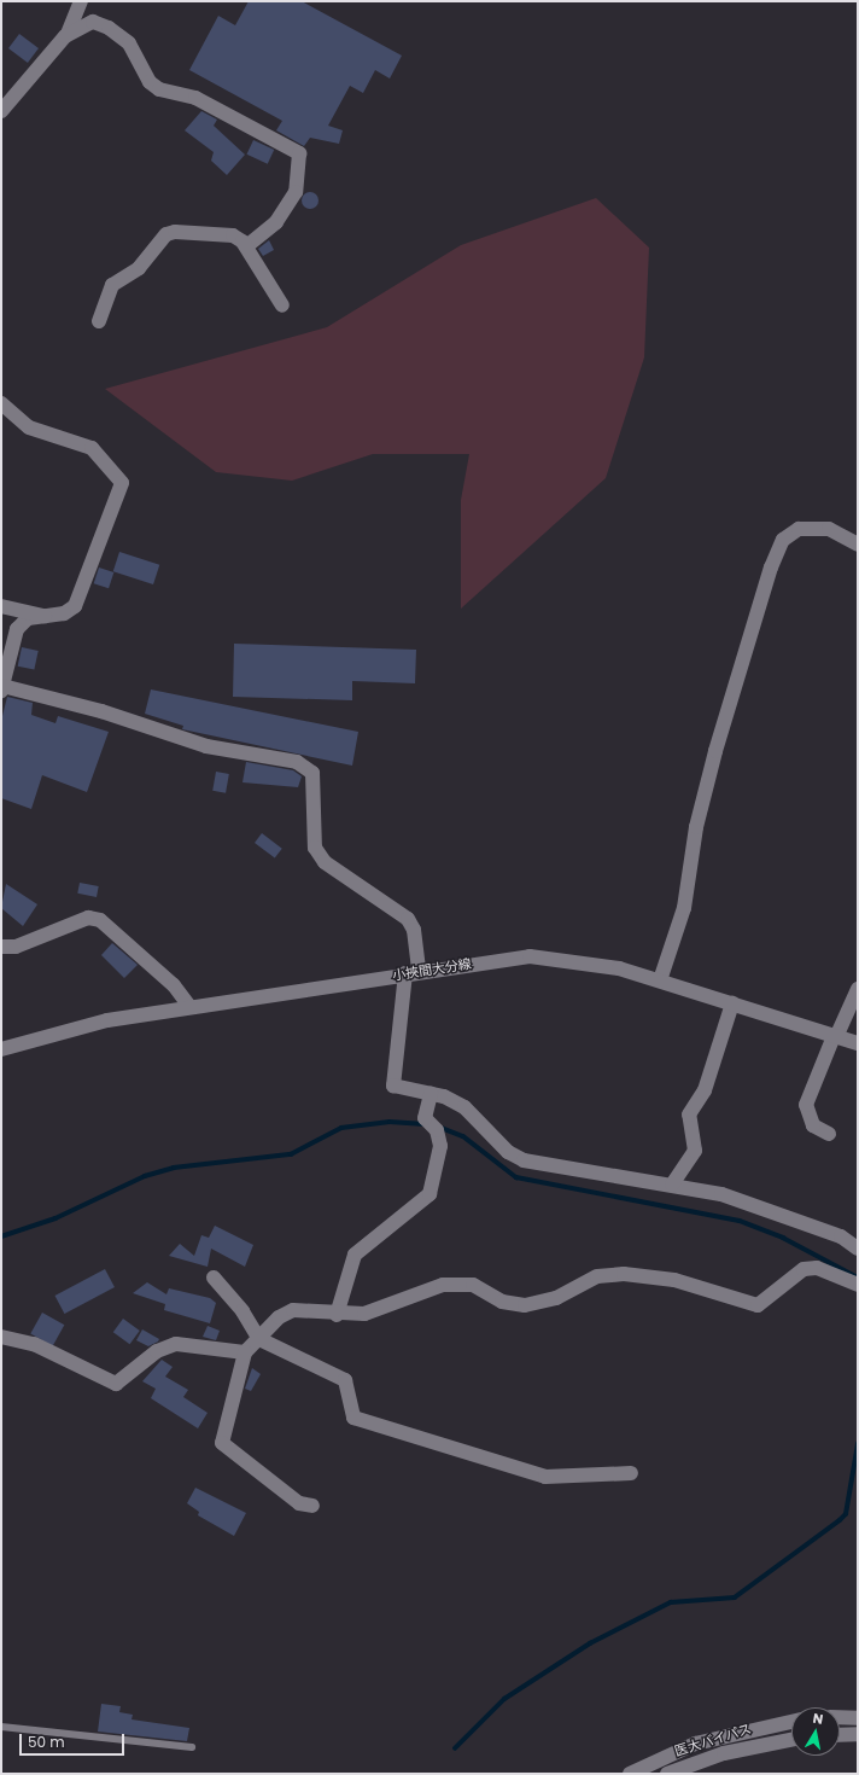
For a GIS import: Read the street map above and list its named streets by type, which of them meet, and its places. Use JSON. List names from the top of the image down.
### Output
{
  "streets": {
    "street": ["小挾間大分線", "医大バイパス"]
  },
  "scale_bar": "50 m",
  "north": "top"
}
